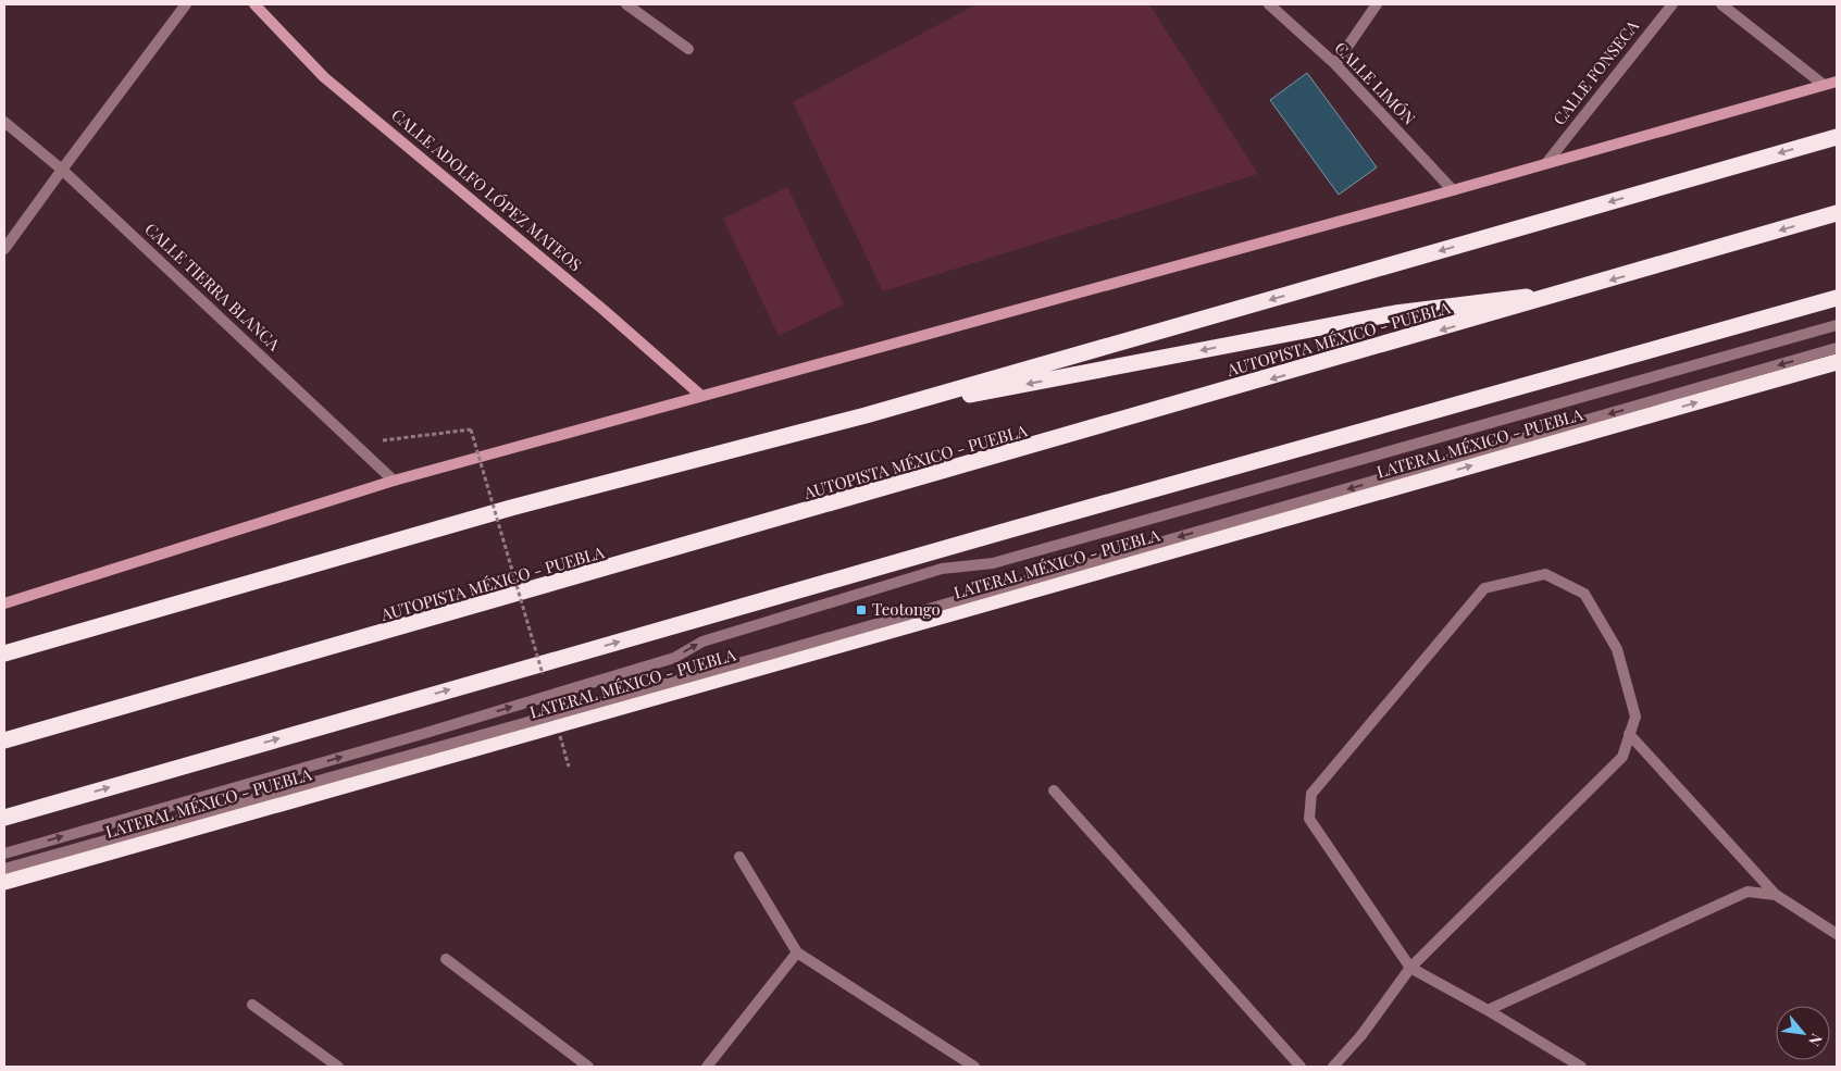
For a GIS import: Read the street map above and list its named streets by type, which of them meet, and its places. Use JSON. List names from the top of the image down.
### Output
{
  "streets": {
    "highway": ["AUTOPISTA MÉXICO - PUEBLA", "LATERAL MÉXICO - PUEBLA"],
    "street": [
      "CALLE FONSECA",
      "CALLE LIMÓN",
      "CALLE ADOLFO LÓPEZ MATEOS",
      "CALLE TIERRA BLANCA"
    ]
  },
  "places": {
    "transit": ["Teotongo"]
  },
  "north": "bottom right"
}
